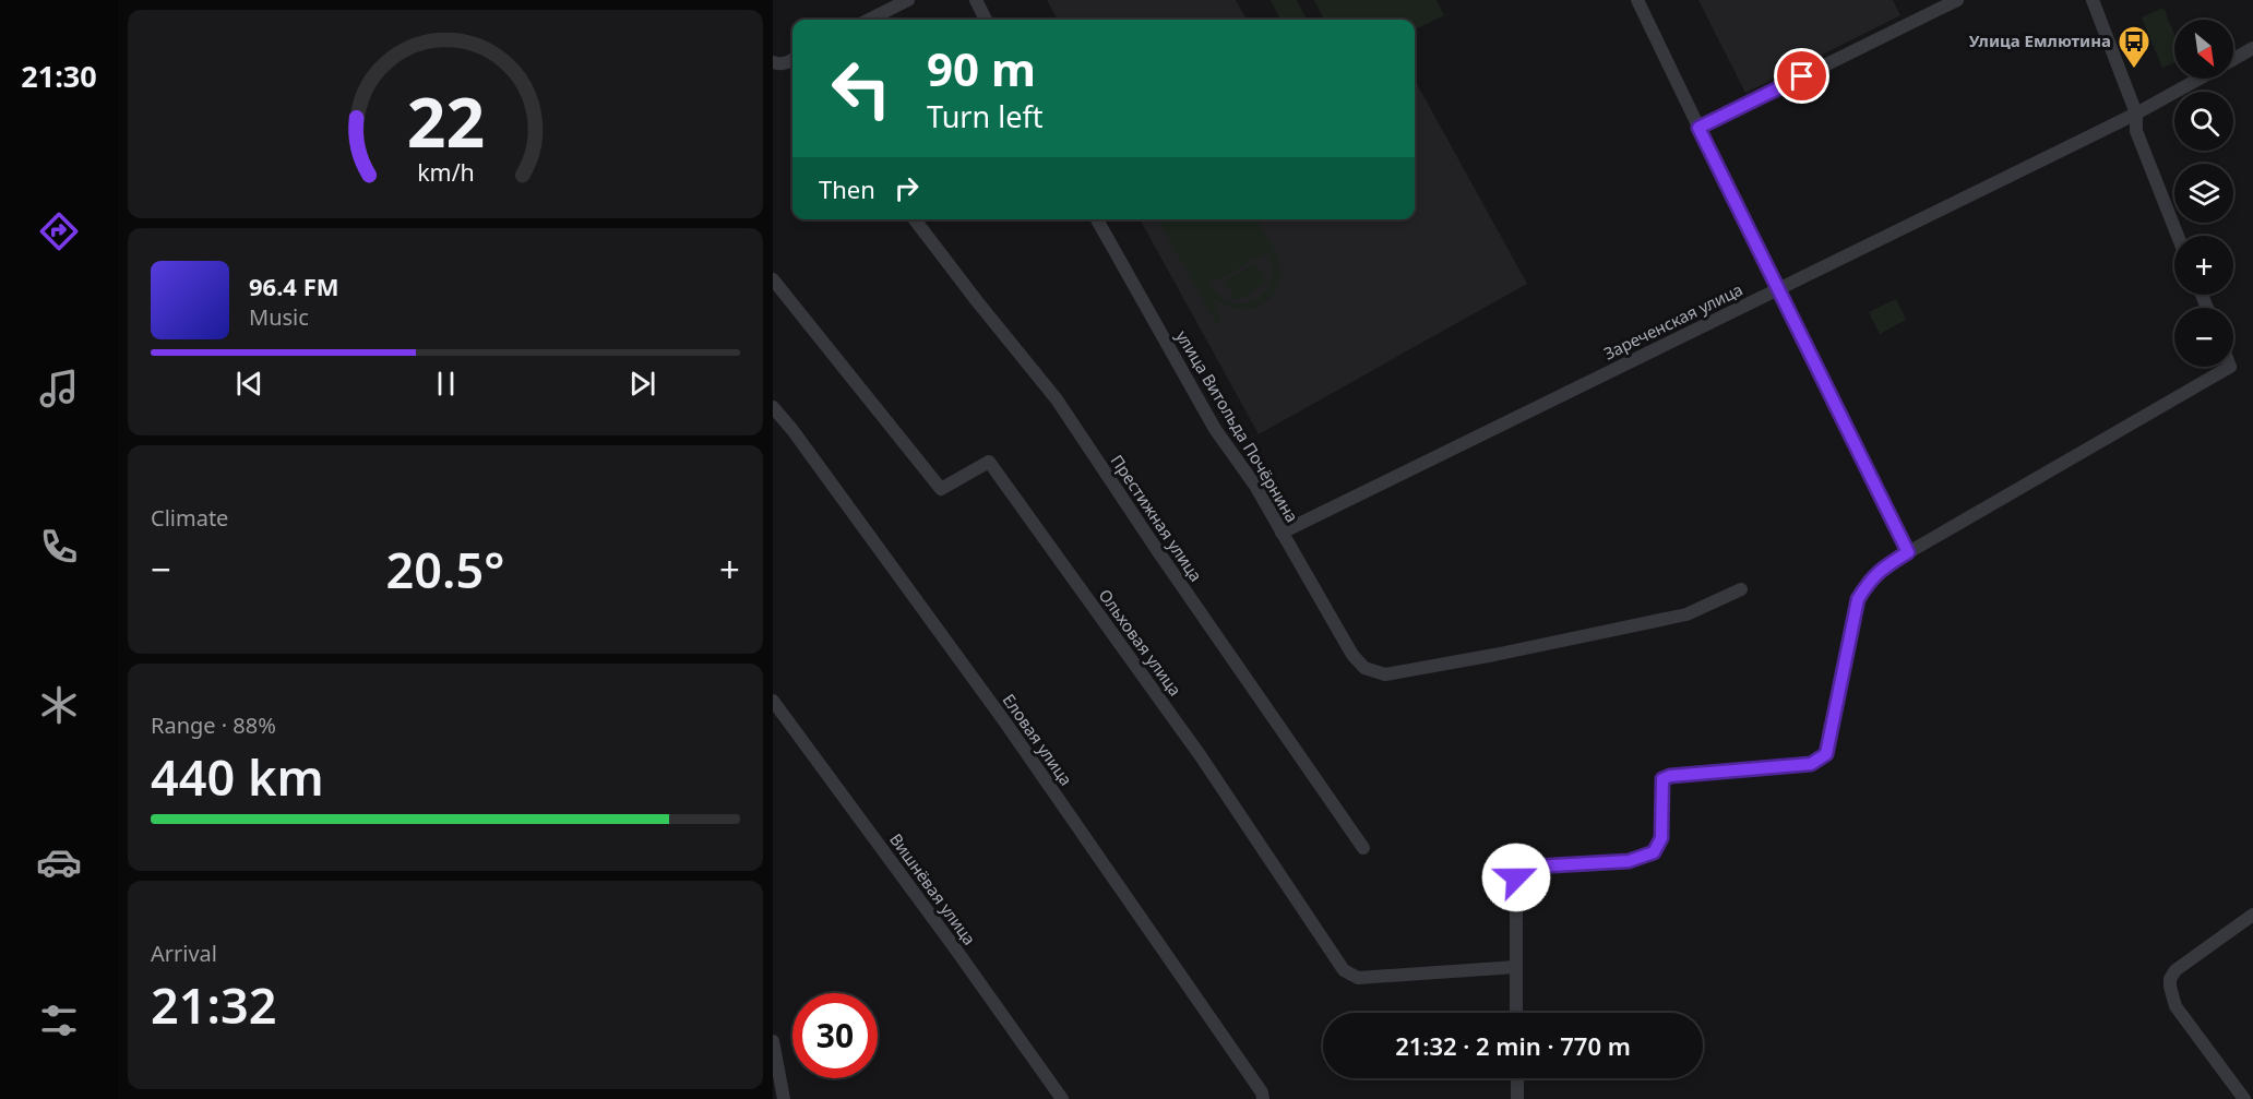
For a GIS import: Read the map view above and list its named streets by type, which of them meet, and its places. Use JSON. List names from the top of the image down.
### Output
{
  "streets": {
    "street": [
      "Зареченская улица",
      "улица Витольда Почёрнина",
      "Престижная улица",
      "Ольховая улица",
      "Еловая улица",
      "Вишнёвая улица"
    ]
  },
  "crossings": [
    ["Зареченская улица", "улица Витольда Почёрнина"]
  ],
  "places": {
    "bus stop": ["Улица Емлютина"]
  },
  "north": "bottom right",
  "page": {
    "tabs": "21:30",
    "map_buttons": ["+", "−"],
    "turn": ["90 m", "Turn left"],
    "then": "Then",
    "song": ["96.4 FM", "Music"],
    "tile": [
      "Climate",
      ["Range · 88%", "440 km"],
      ["Arrival", "21:32"]
    ],
    "heat": ["−", "20.5°", "+"],
    "limit": "30",
    "trip": "21:32 · 2 min · 770 m",
    "gauge": ["22", "km/h"]
  }
}
